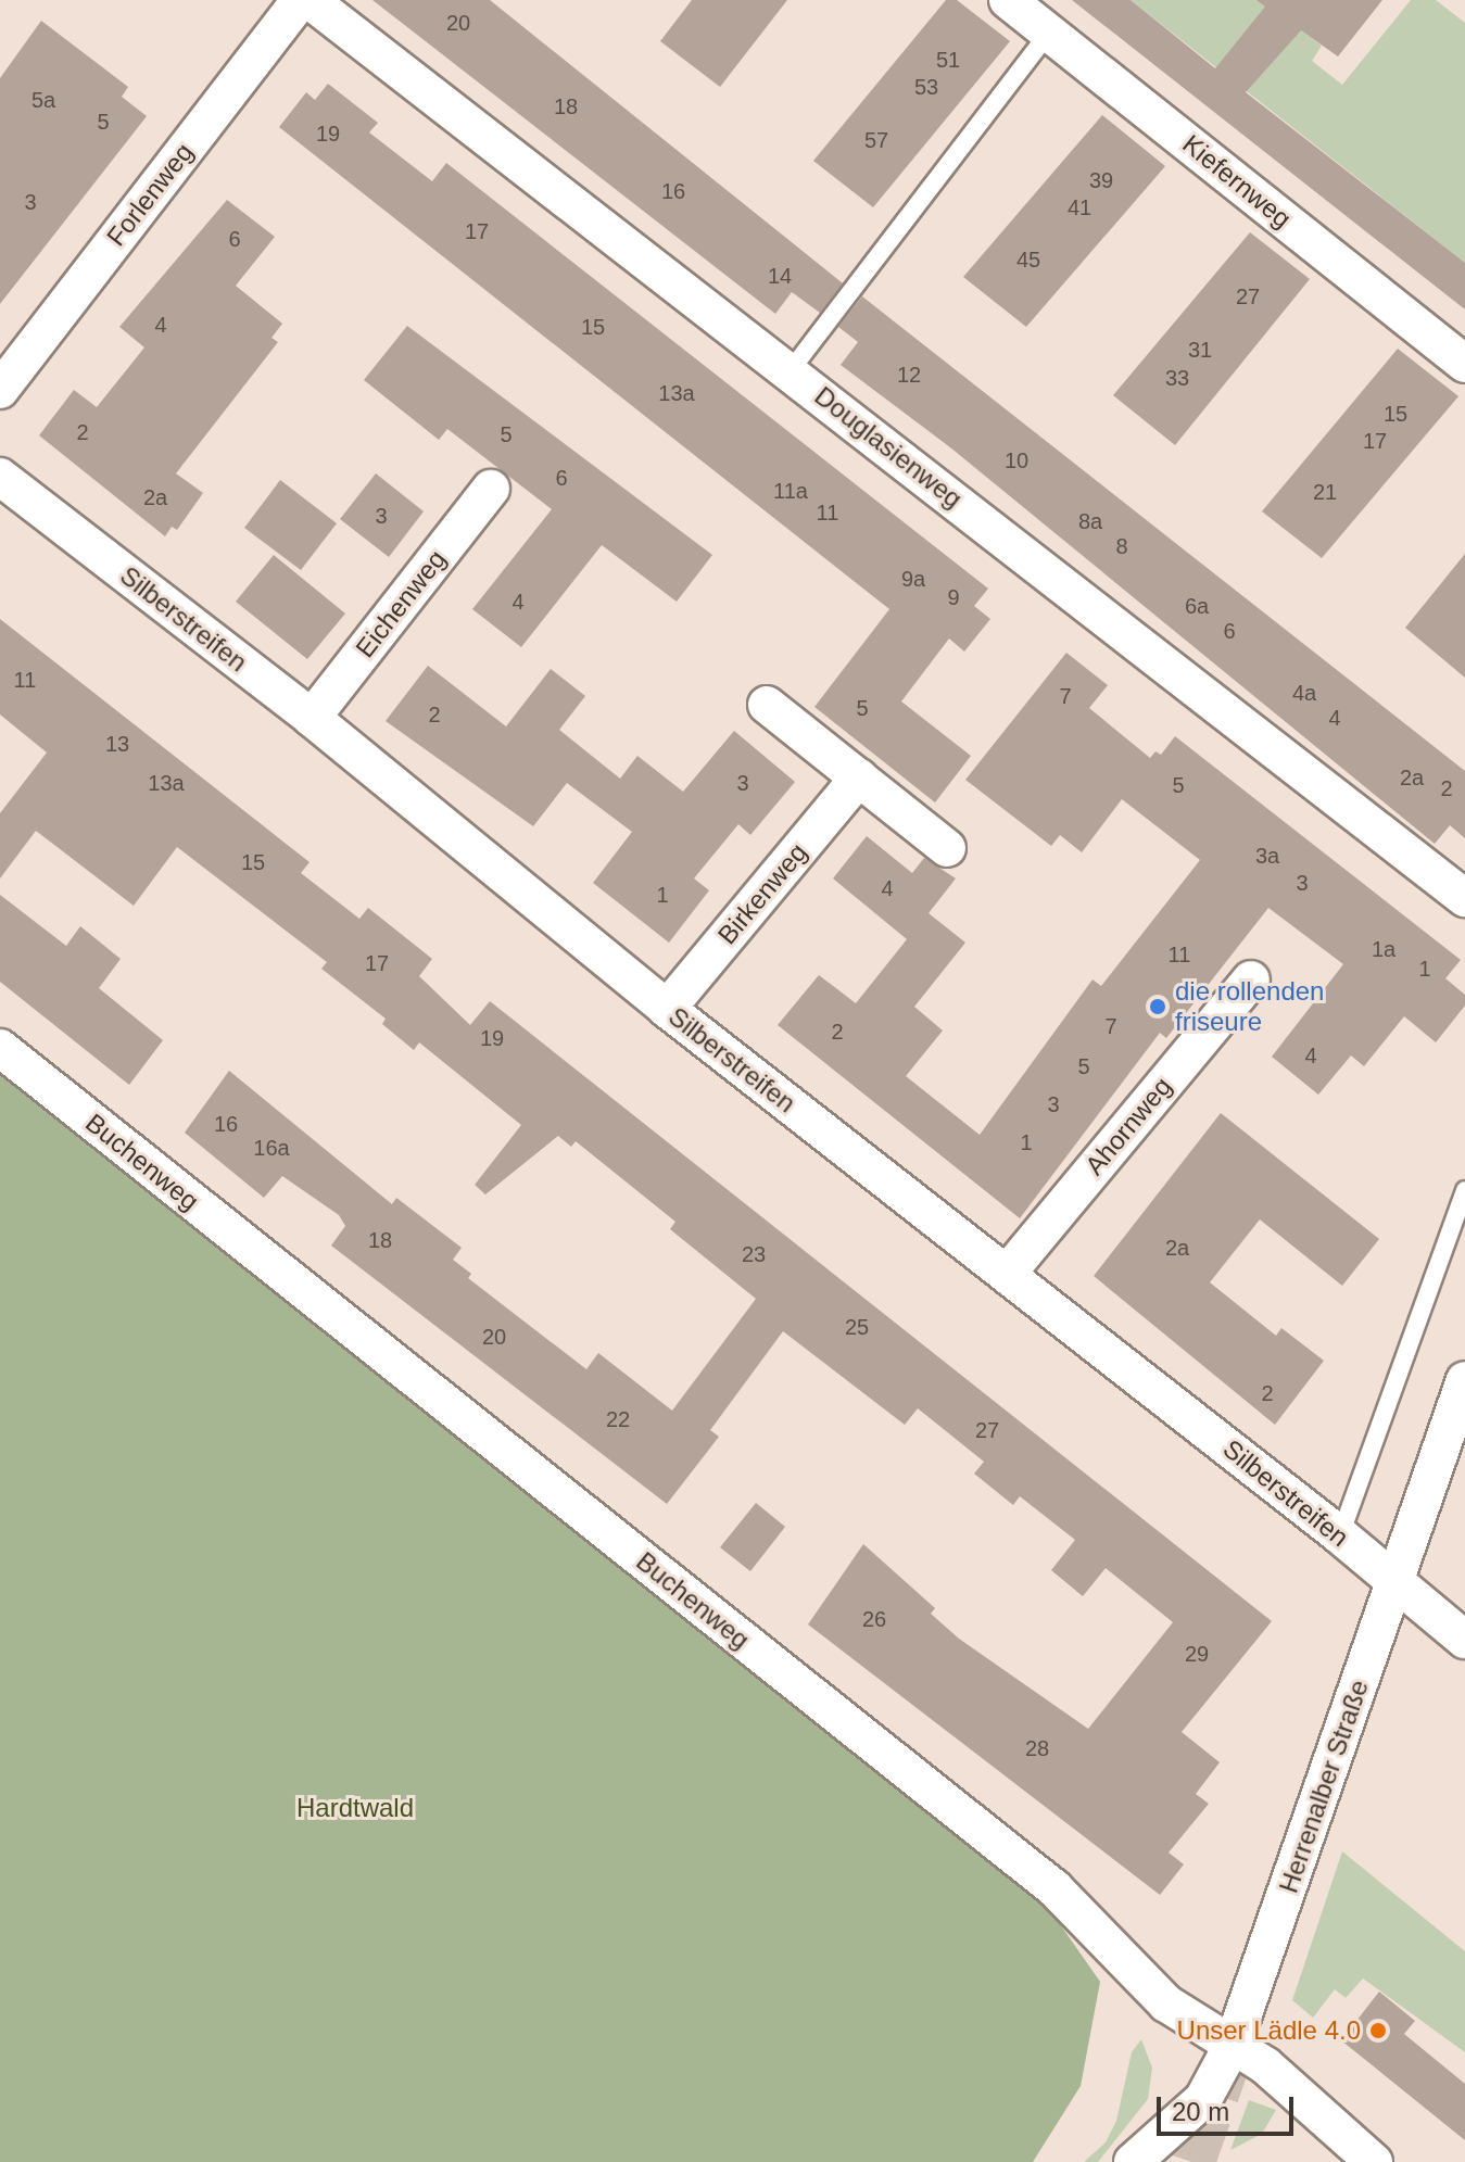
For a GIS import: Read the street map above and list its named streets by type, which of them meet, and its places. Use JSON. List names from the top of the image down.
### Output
{
  "streets": {
    "street": [
      "Kiefernweg",
      "Forlenweg",
      "Douglasienweg",
      "Eichenweg",
      "Silberstreifen",
      "Birkenweg",
      "Ahornweg",
      "Buchenweg",
      "Herrenalber Straße"
    ]
  },
  "crossings": [
    ["Eichenweg", "Silberstreifen"],
    ["Silberstreifen", "Birkenweg"],
    ["Silberstreifen", "Ahornweg"],
    ["Silberstreifen", "Herrenalber Straße"],
    ["Buchenweg", "Herrenalber Straße"]
  ],
  "parks": ["Hardtwald"],
  "places": ["die rollenden friseure", "Unser Lädle 4.0"],
  "house_numbers": [
    "20",
    "51",
    "53",
    "5a",
    "18",
    "5",
    "19",
    "57",
    "39",
    "16",
    "3",
    "41",
    "17",
    "6",
    "45",
    "14",
    "27",
    "4",
    "15",
    "31",
    "12",
    "33",
    "13a",
    "15",
    "2",
    "5",
    "17",
    "10",
    "6",
    "11a",
    "21",
    "2a",
    "11",
    "3",
    "8a",
    "8",
    "9a",
    "9",
    "4",
    "6a",
    "6",
    "11",
    "4a",
    "7",
    "5",
    "2",
    "4",
    "13",
    "2a",
    "13a",
    "3",
    "5",
    "2",
    "3a",
    "15",
    "3",
    "4",
    "1",
    "1a",
    "11",
    "17",
    "1",
    "7",
    "2",
    "19",
    "4",
    "5",
    "3",
    "16",
    "1",
    "16a",
    "18",
    "2a",
    "23",
    "25",
    "20",
    "2",
    "22",
    "27",
    "26",
    "29",
    "28"
  ],
  "scale_bar": "20 m"
}
